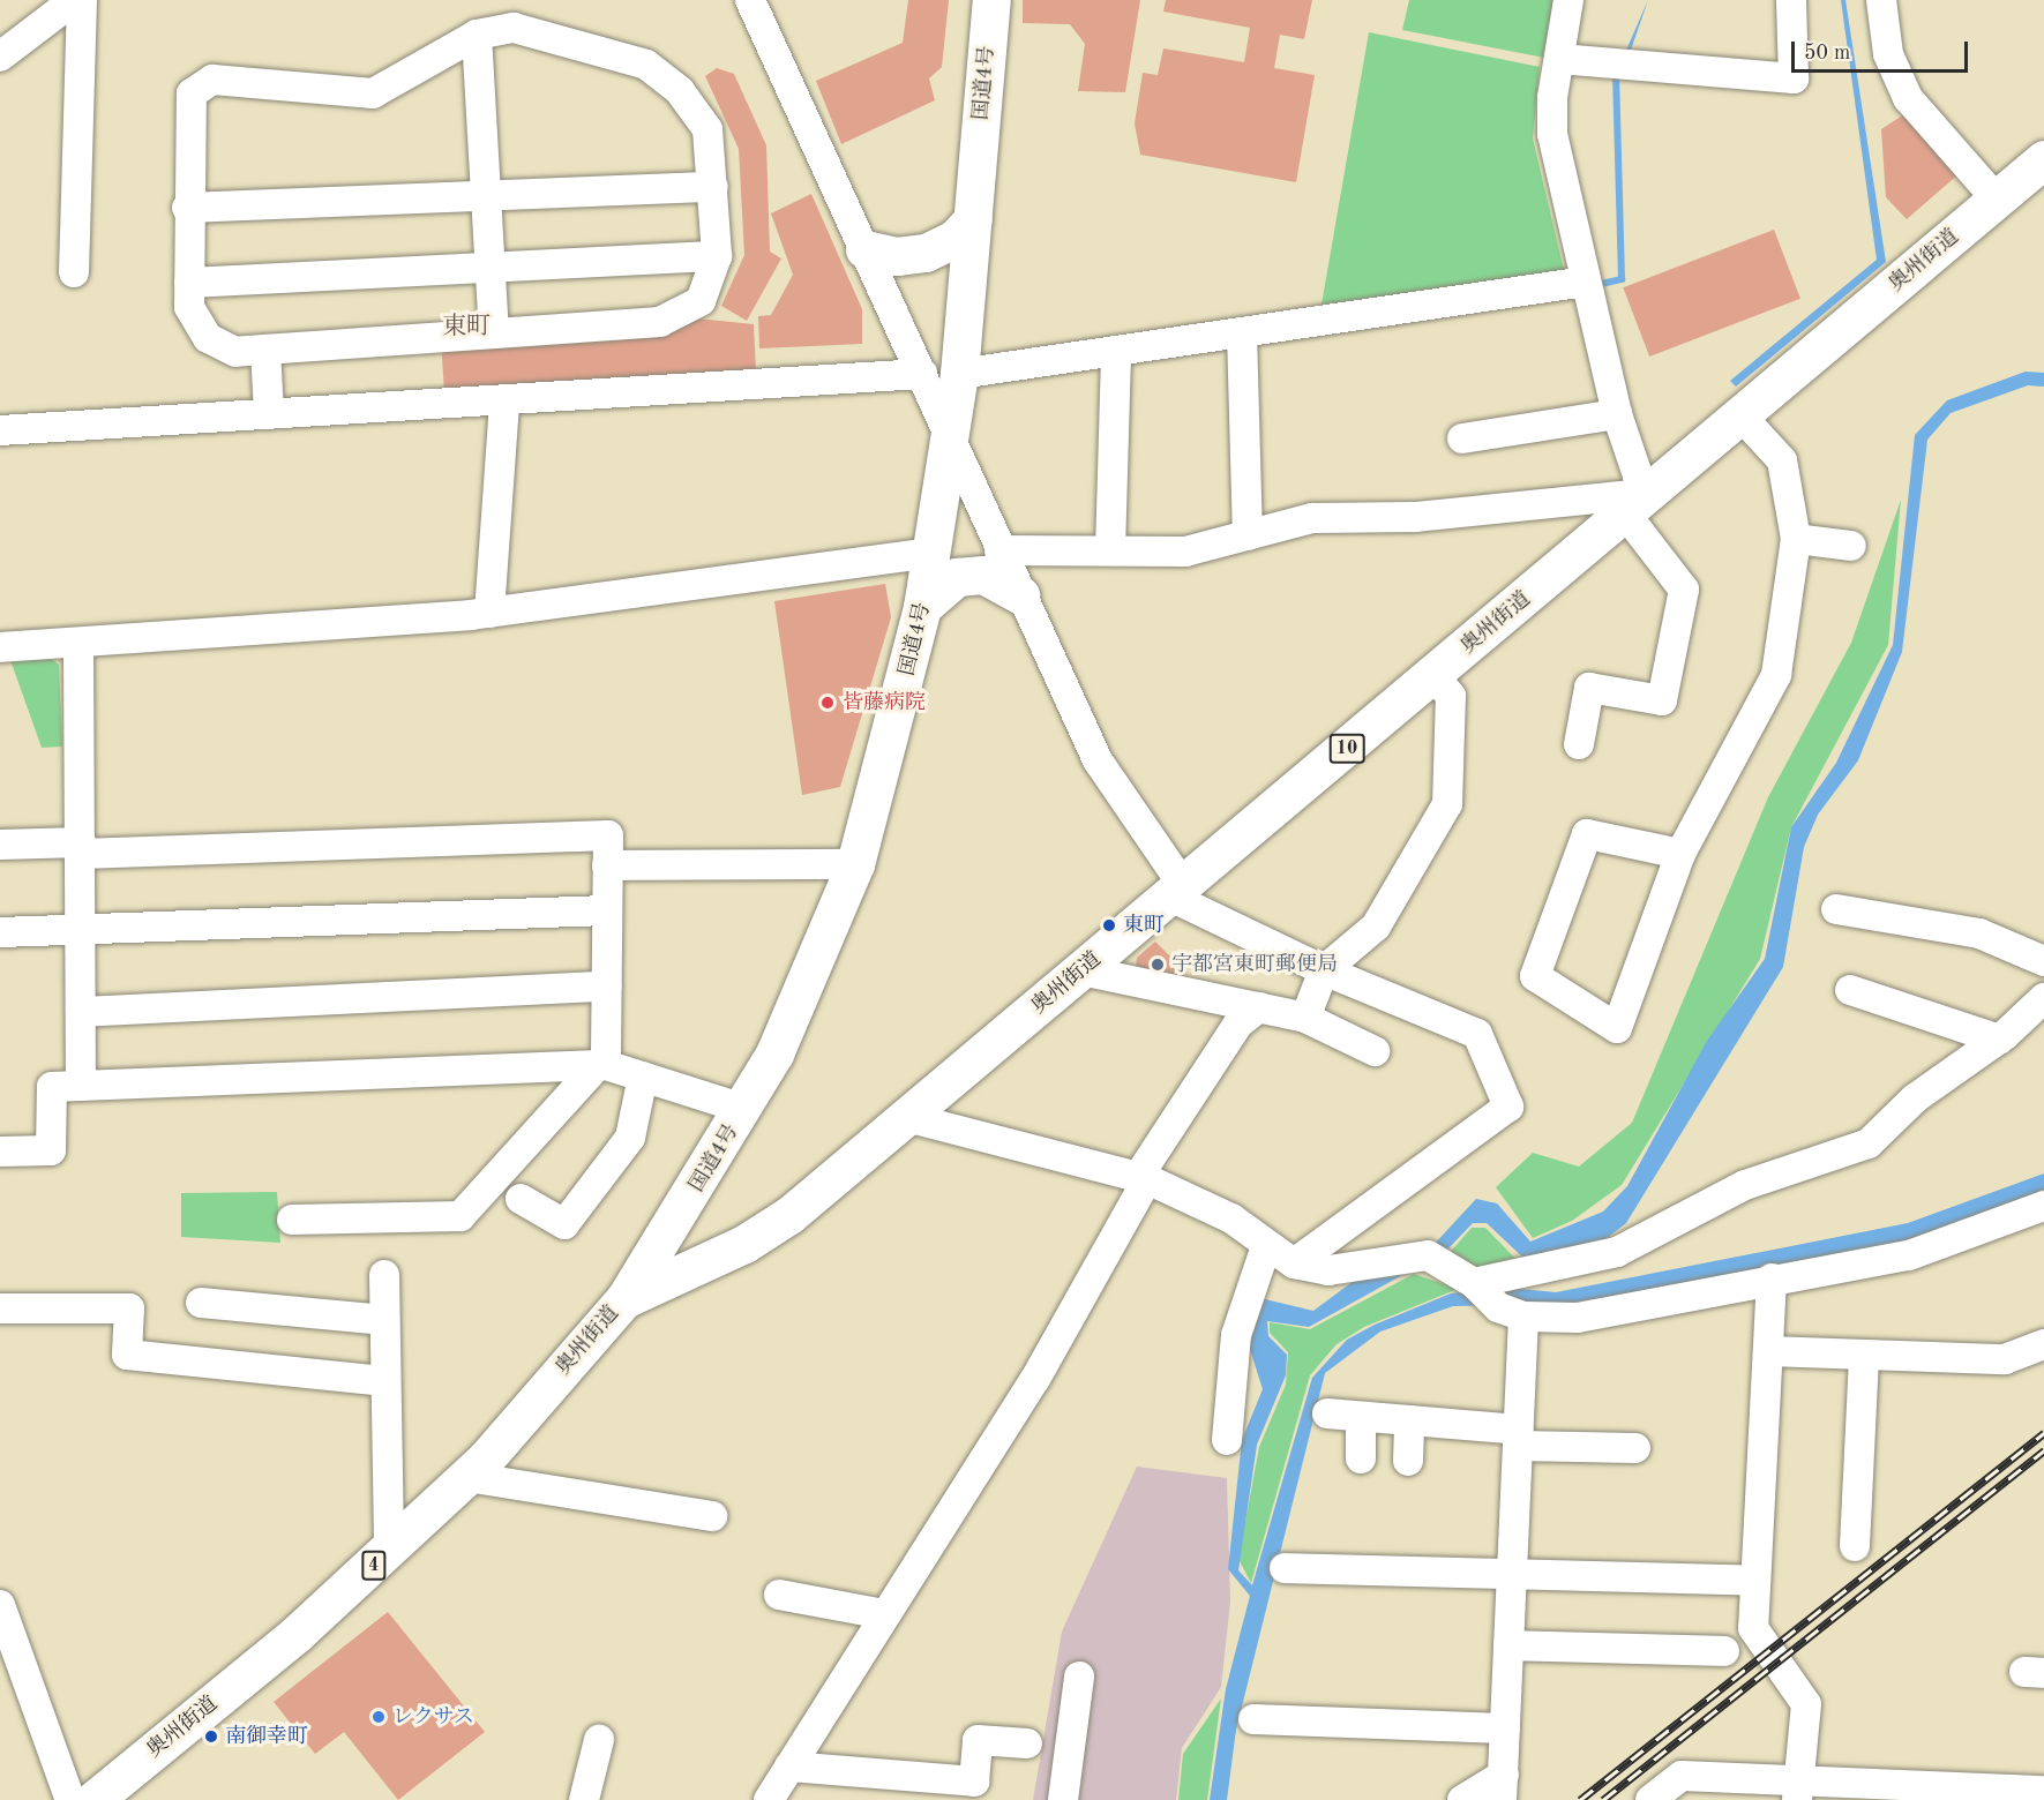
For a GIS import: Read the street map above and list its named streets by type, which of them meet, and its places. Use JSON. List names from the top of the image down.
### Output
{
  "streets": {
    "main road": [
      "国道4号",
      "奥州街道",
      "10",
      "4"
    ]
  },
  "crossings": [
    ["国道4号", "奥州街道"]
  ],
  "districts": ["東町"],
  "places": [
    "皆藤病院",
    "東町",
    "宇都宮東町郵便局",
    "レクサス",
    "南御幸町"
  ],
  "scale_bar": "50 m"
}
